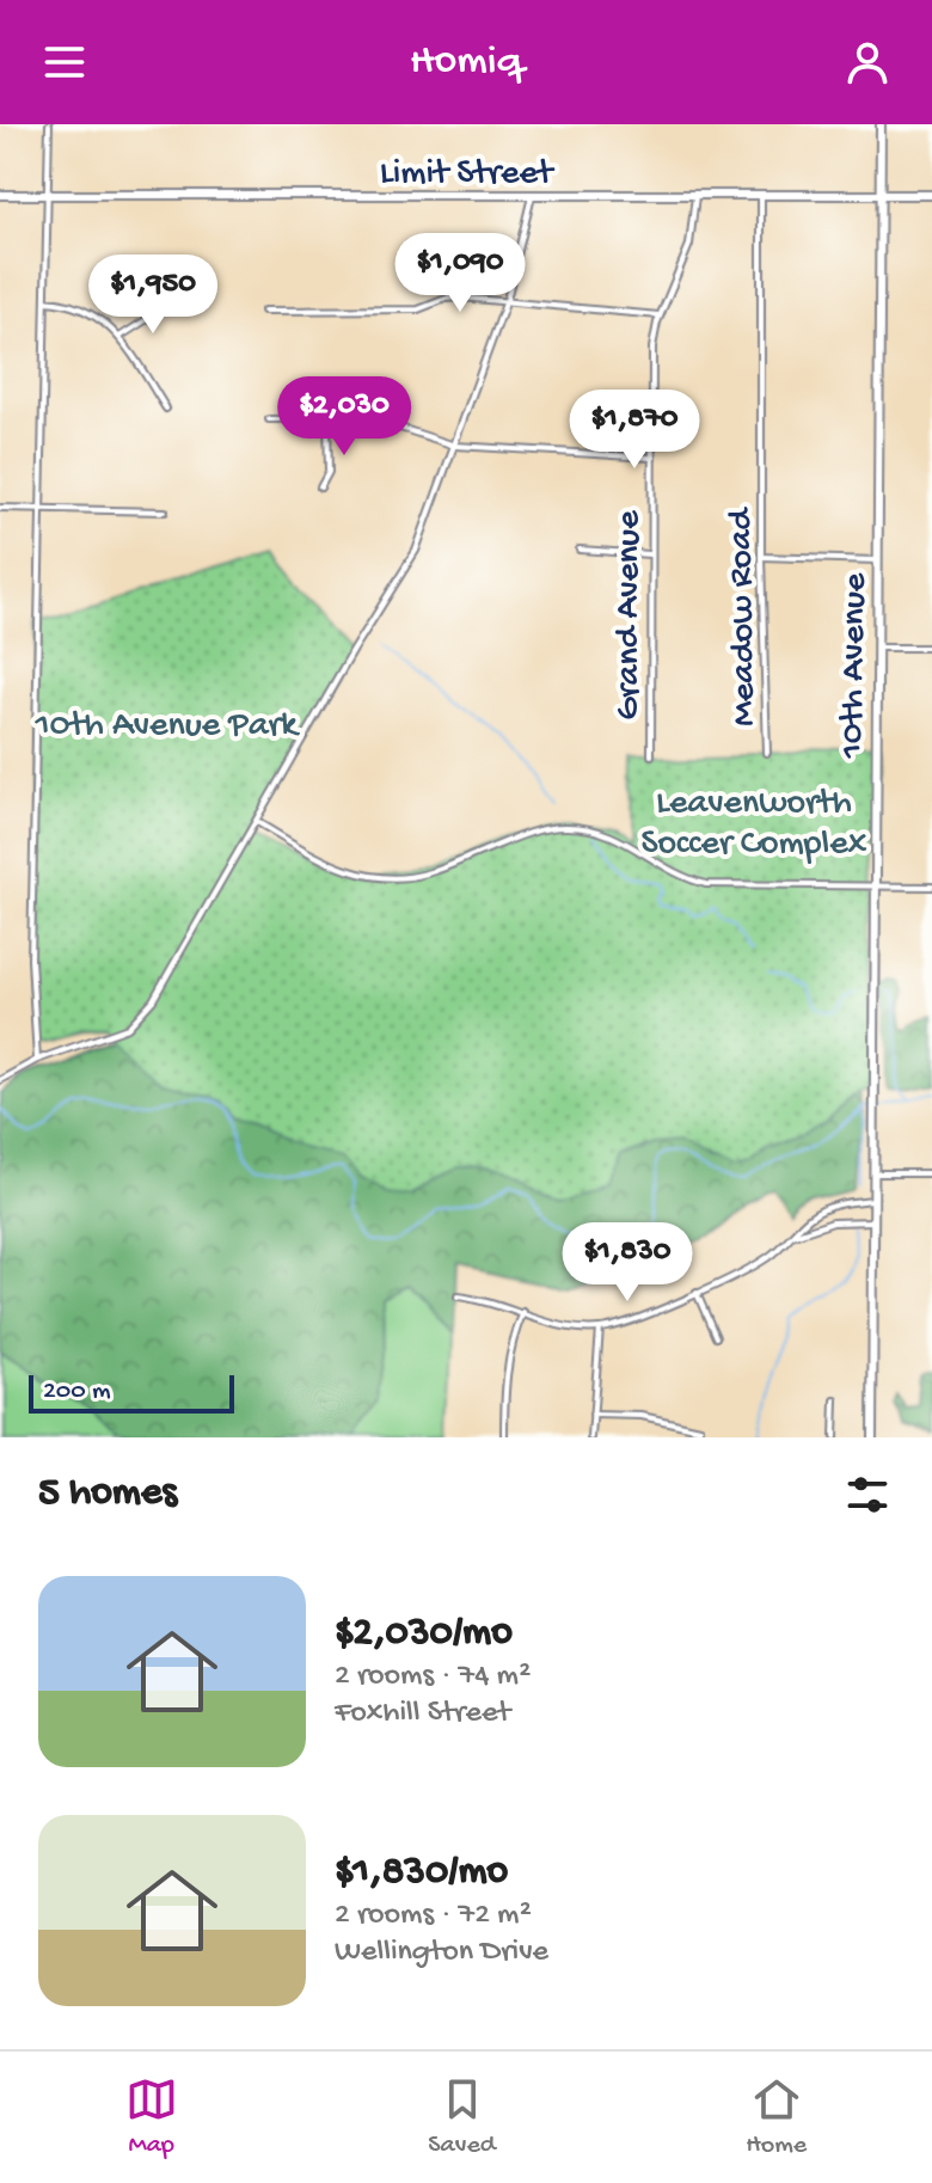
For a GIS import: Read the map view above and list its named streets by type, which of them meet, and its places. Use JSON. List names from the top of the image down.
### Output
{
  "streets": {
    "street": [
      "Limit Street",
      "Grand Avenue",
      "Meadow Road",
      "10th Avenue"
    ]
  },
  "crossings": [
    ["Limit Street", "Grand Avenue"],
    ["Limit Street", "Meadow Road"],
    ["Limit Street", "10th Avenue"]
  ],
  "parks": ["10th Avenue Park", "Leavenworth Soccer Complex"],
  "scale_bar": "200 m",
  "page": {
    "header": "Homiq",
    "price": [
      "$1,090",
      "$1,950",
      "$2,030",
      "$1,870",
      "$1,830"
    ],
    "scale": "200 m",
    "heading": "5 homes",
    "list": [
      {
        "name": "$2,030/mo",
        "note": "2 rooms · 74 m² · Foxhill Street"
      },
      {
        "name": "$1,830/mo",
        "note": "2 rooms · 72 m² · Wellington Drive"
      }
    ],
    "tabs": ["Map", "Saved", "Home"]
  }
}
